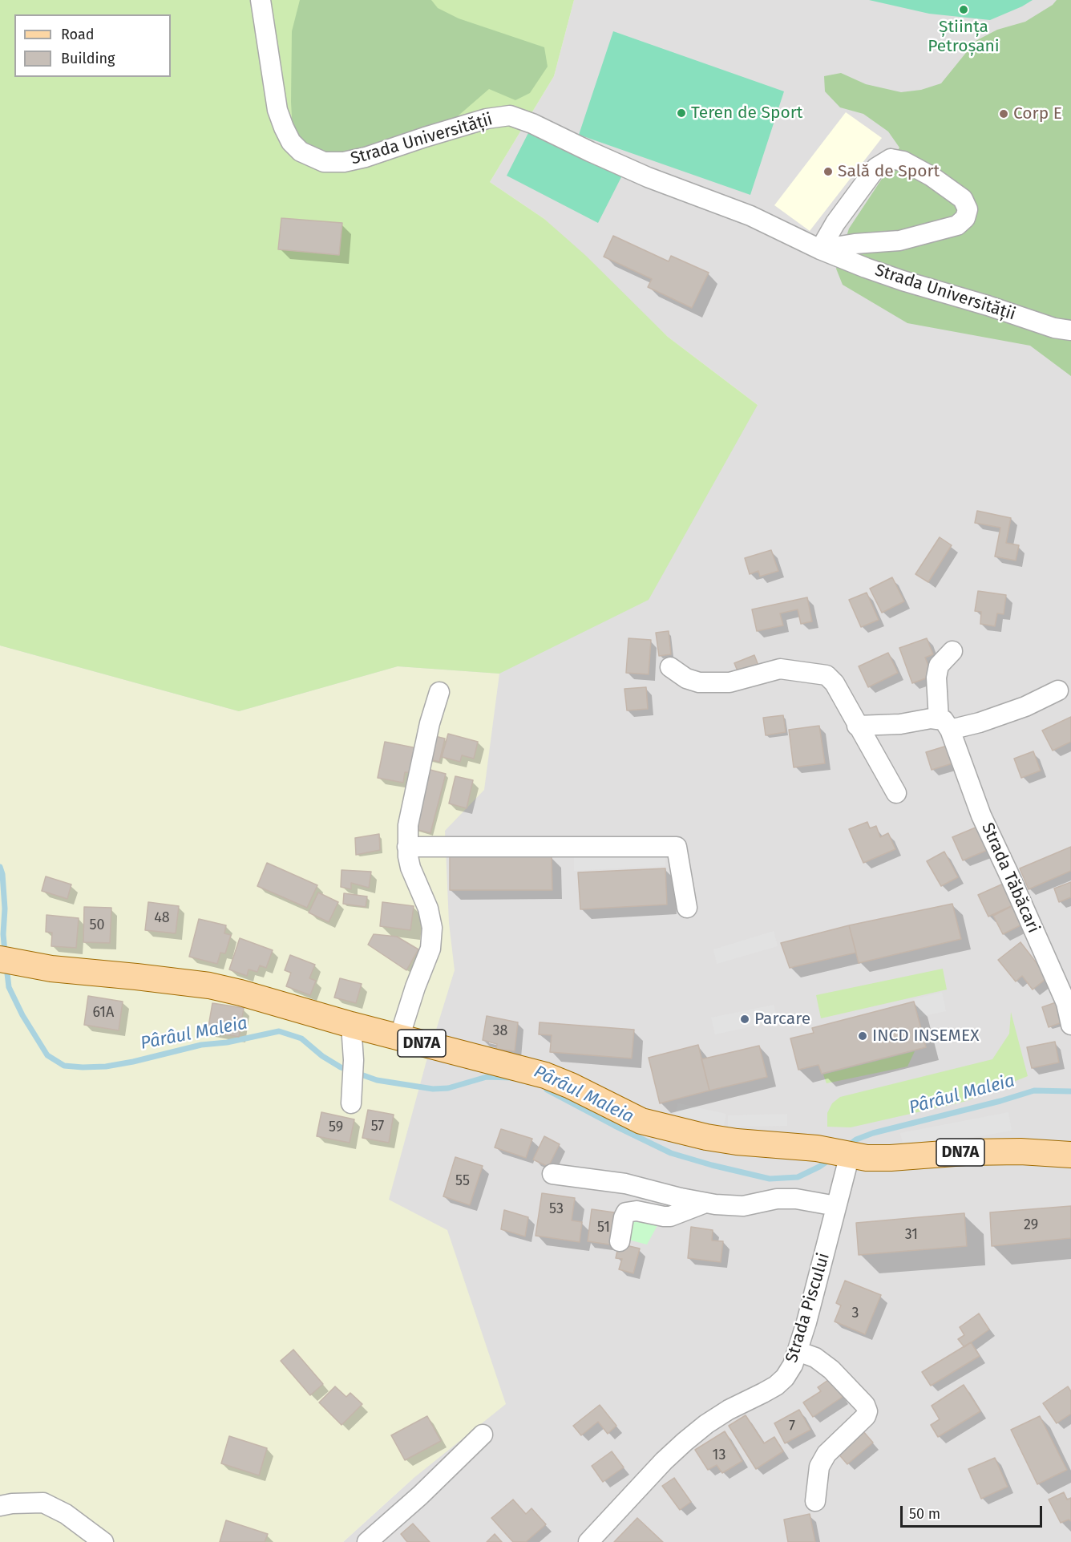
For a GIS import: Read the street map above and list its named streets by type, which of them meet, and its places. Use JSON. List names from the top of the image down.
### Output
{
  "streets": {
    "main road": ["DN7A"],
    "street": ["Strada Universității", "Strada Tăbăcari", "Strada Piscului"]
  },
  "crossings": [
    ["DN7A", "Strada Piscului"]
  ],
  "water": ["Pârâul Maleia"],
  "places": [
    "Știința Petroșani",
    "Teren de Sport",
    "Corp E",
    "Sală de Sport",
    "Parcare",
    "INCD INSEMEX"
  ],
  "house_numbers": [
    "48",
    "50",
    "61A",
    "38",
    "57",
    "59",
    "55",
    "53",
    "29",
    "51",
    "31",
    "3",
    "7",
    "13"
  ],
  "legend": ["Road", "Building"],
  "scale_bar": "50 m"
}
